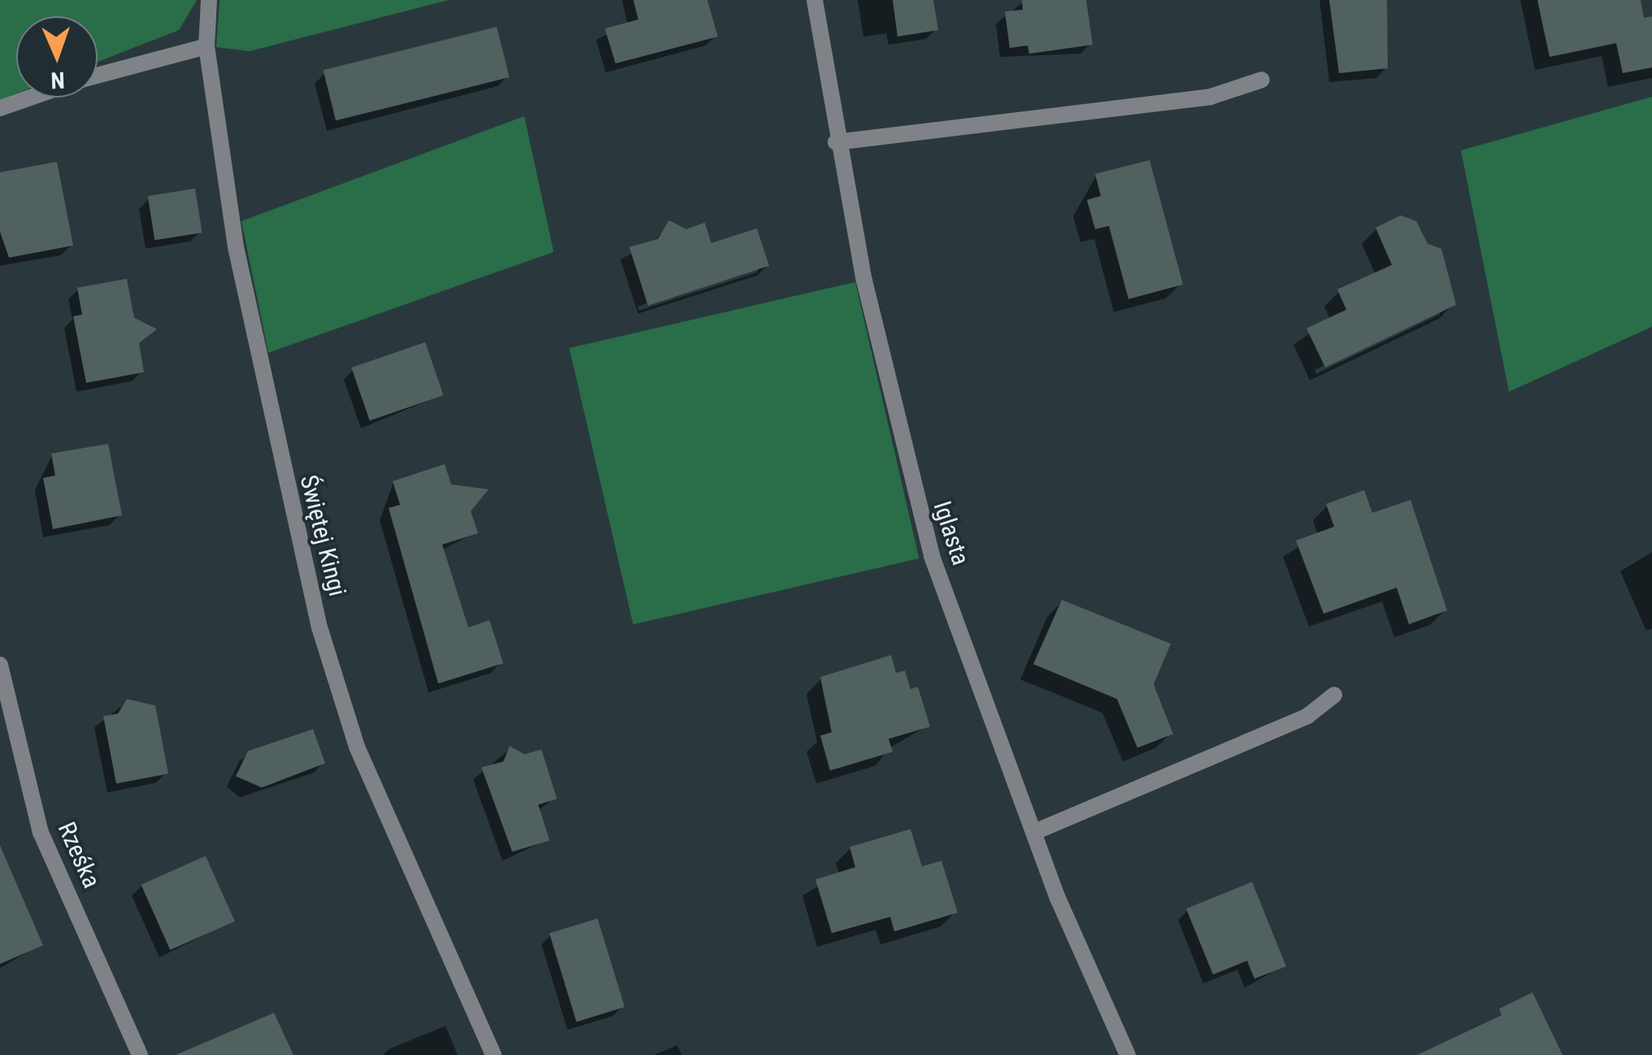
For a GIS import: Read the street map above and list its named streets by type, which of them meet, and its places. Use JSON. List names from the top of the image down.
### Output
{
  "streets": {
    "street": ["Iglasta", "Świętej Kingi", "Rześka"]
  },
  "north": "bottom"
}
